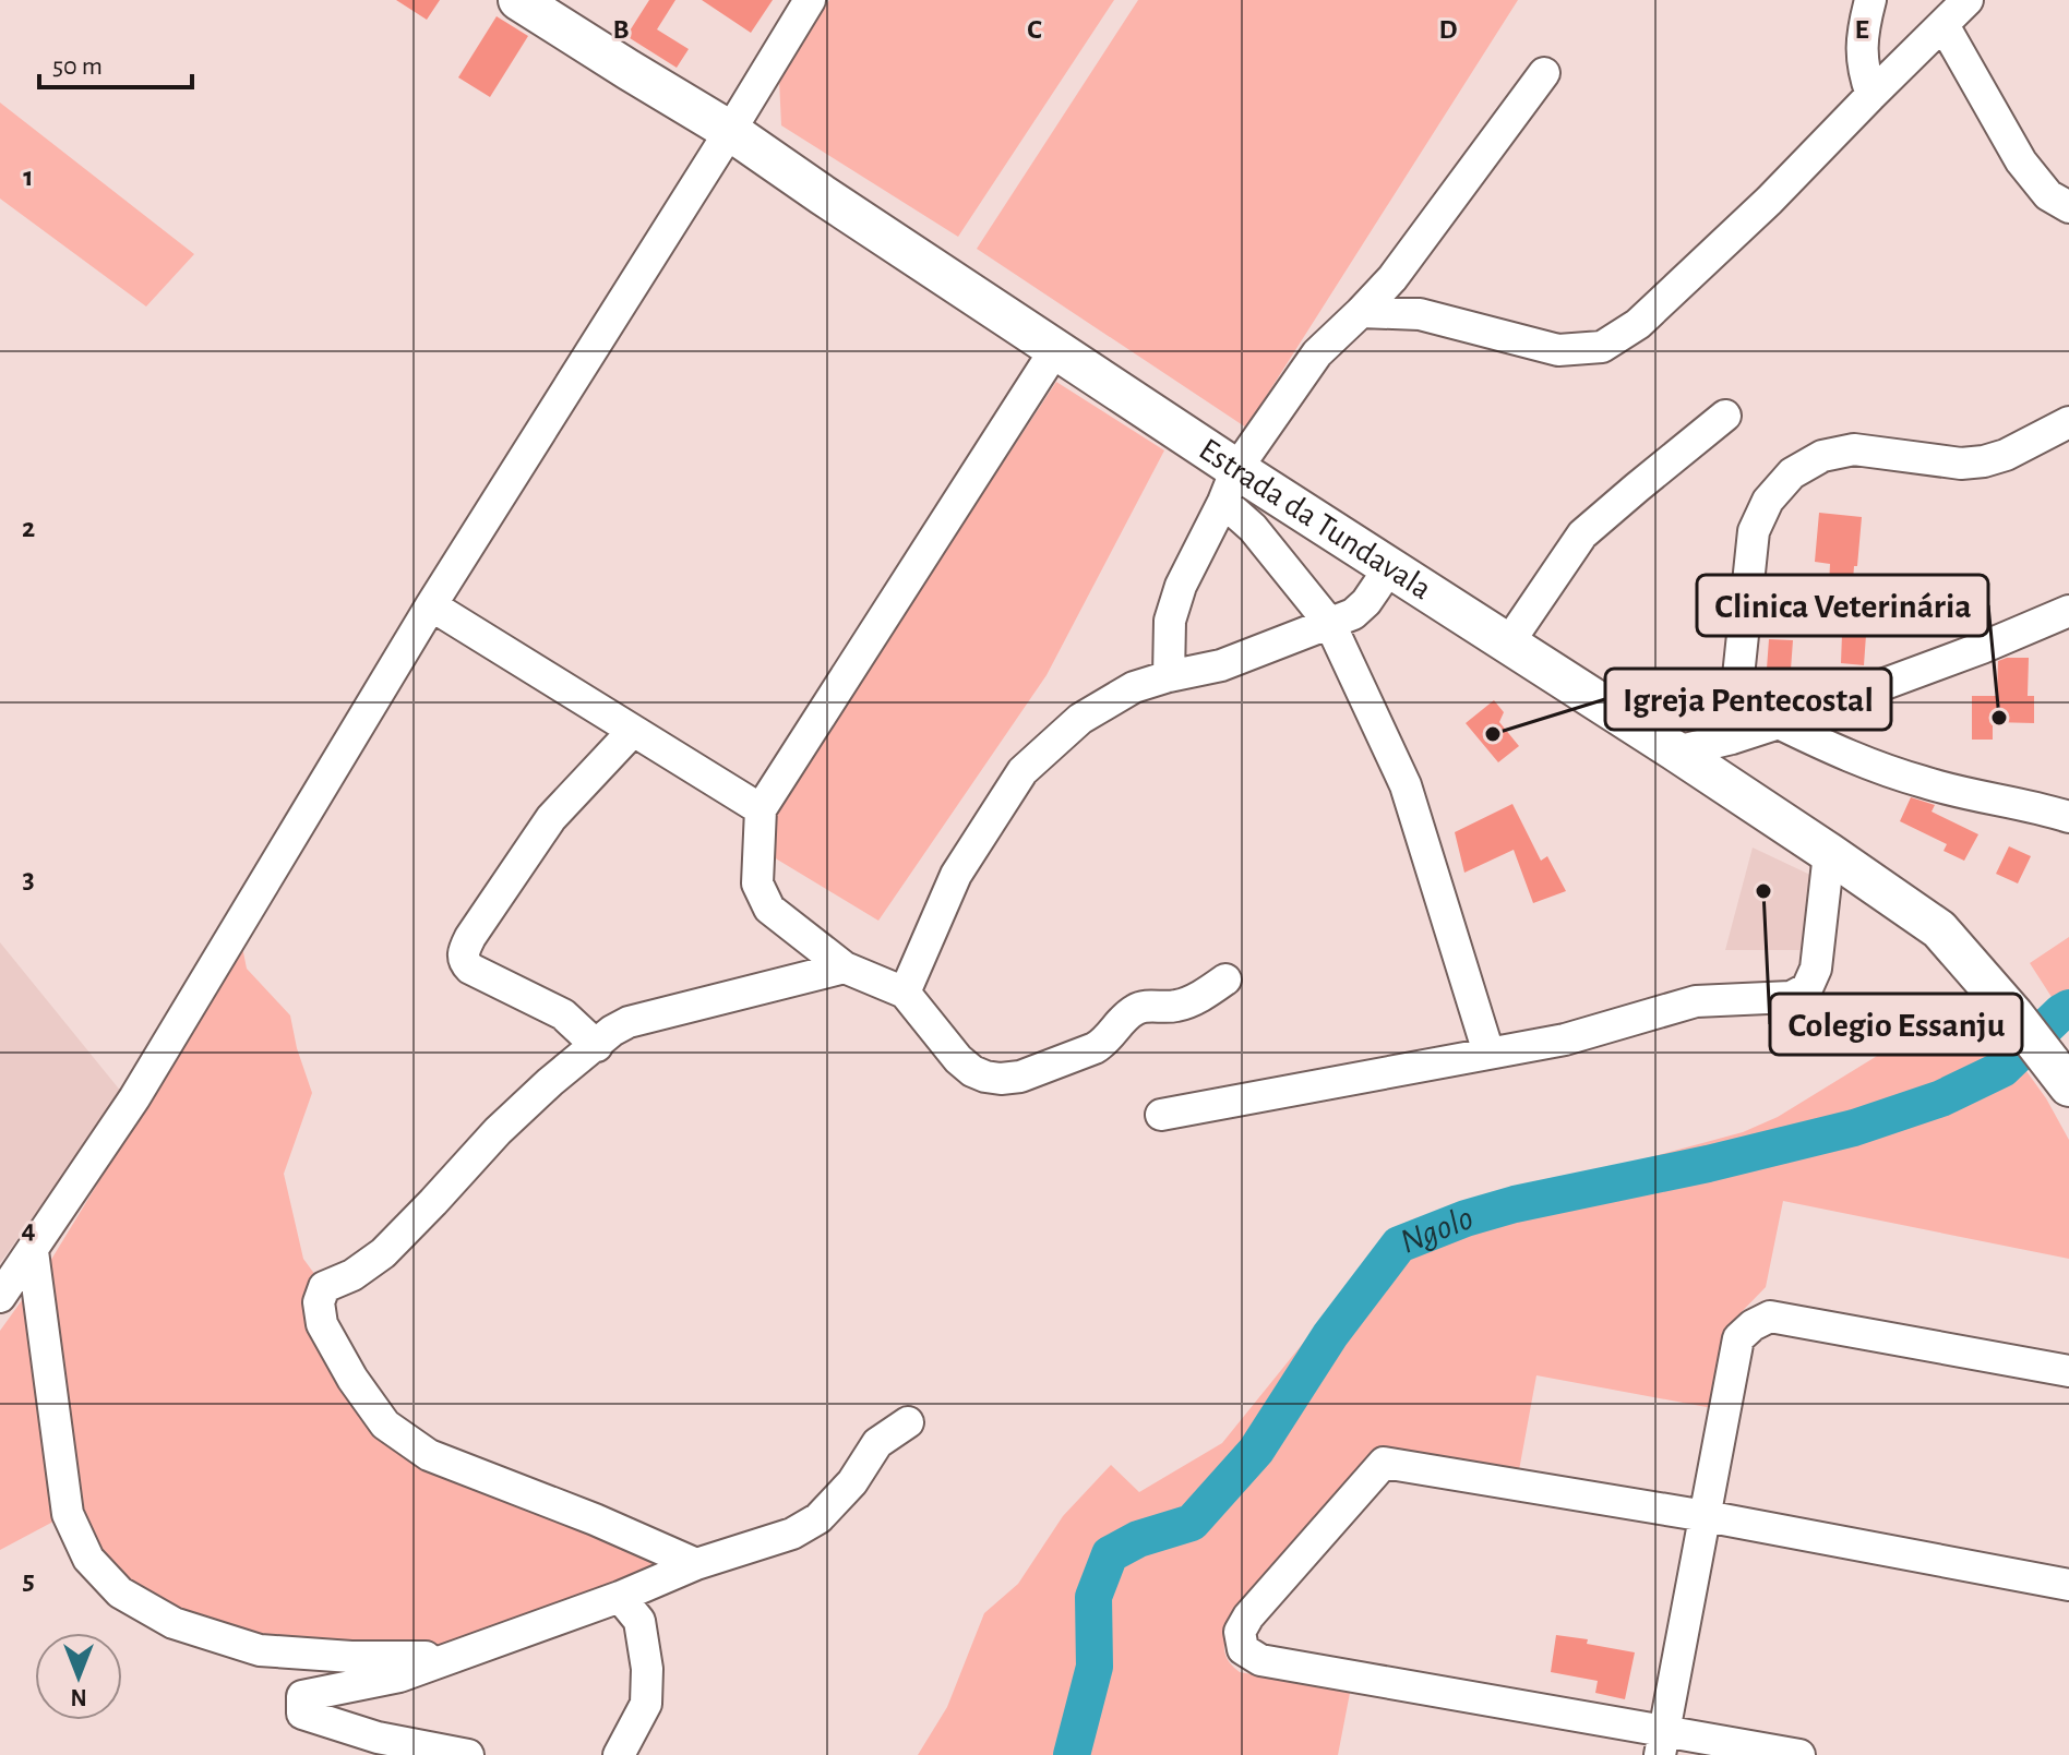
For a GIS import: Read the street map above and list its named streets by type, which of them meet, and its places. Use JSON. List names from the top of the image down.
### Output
{
  "streets": {
    "main road": ["Estrada da Tundavala"]
  },
  "water": ["Ngolo"],
  "places": ["Clinica Veterinária", "Igreja Pentecostal", "Colegio Essanju"],
  "scale_bar": "50 m",
  "north": "bottom",
  "grid": {
    "columns": [
      "B",
      "C",
      "D",
      "E"
    ],
    "rows": [
      "1",
      "2",
      "3",
      "4",
      "5"
    ]
  }
}
